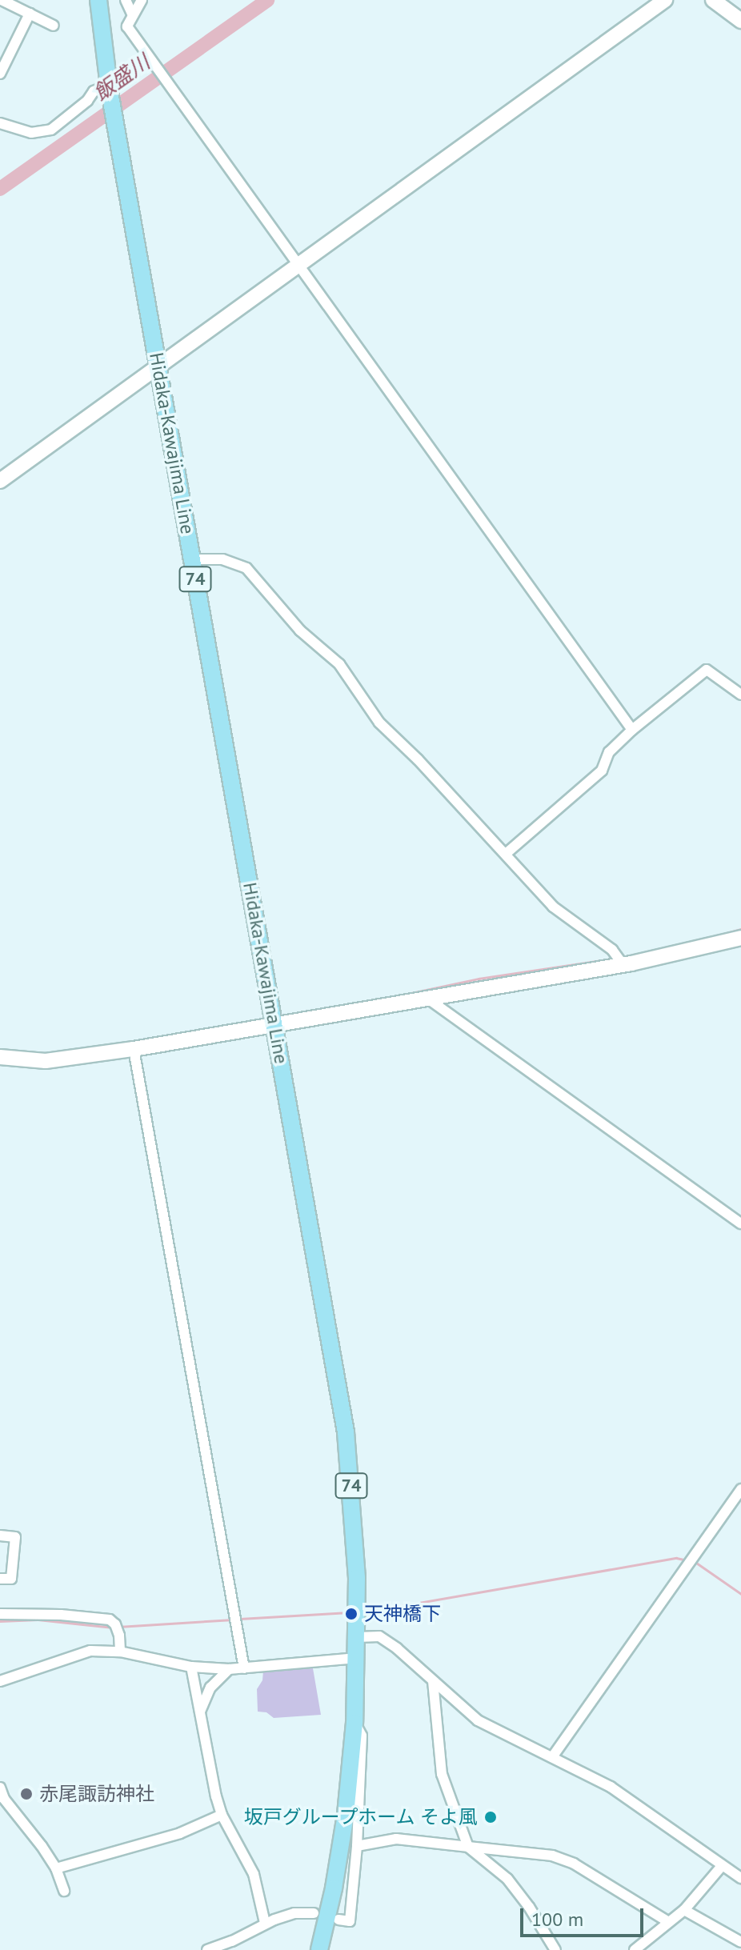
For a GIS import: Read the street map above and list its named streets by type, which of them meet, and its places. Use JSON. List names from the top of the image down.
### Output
{
  "streets": {
    "main road": ["Hidaka-Kawajima Line", "74"]
  },
  "water": ["飯盛川"],
  "places": ["天神橋下", "赤尾諏訪神社", "坂戸グループホーム そよ風"],
  "scale_bar": "100 m"
}
